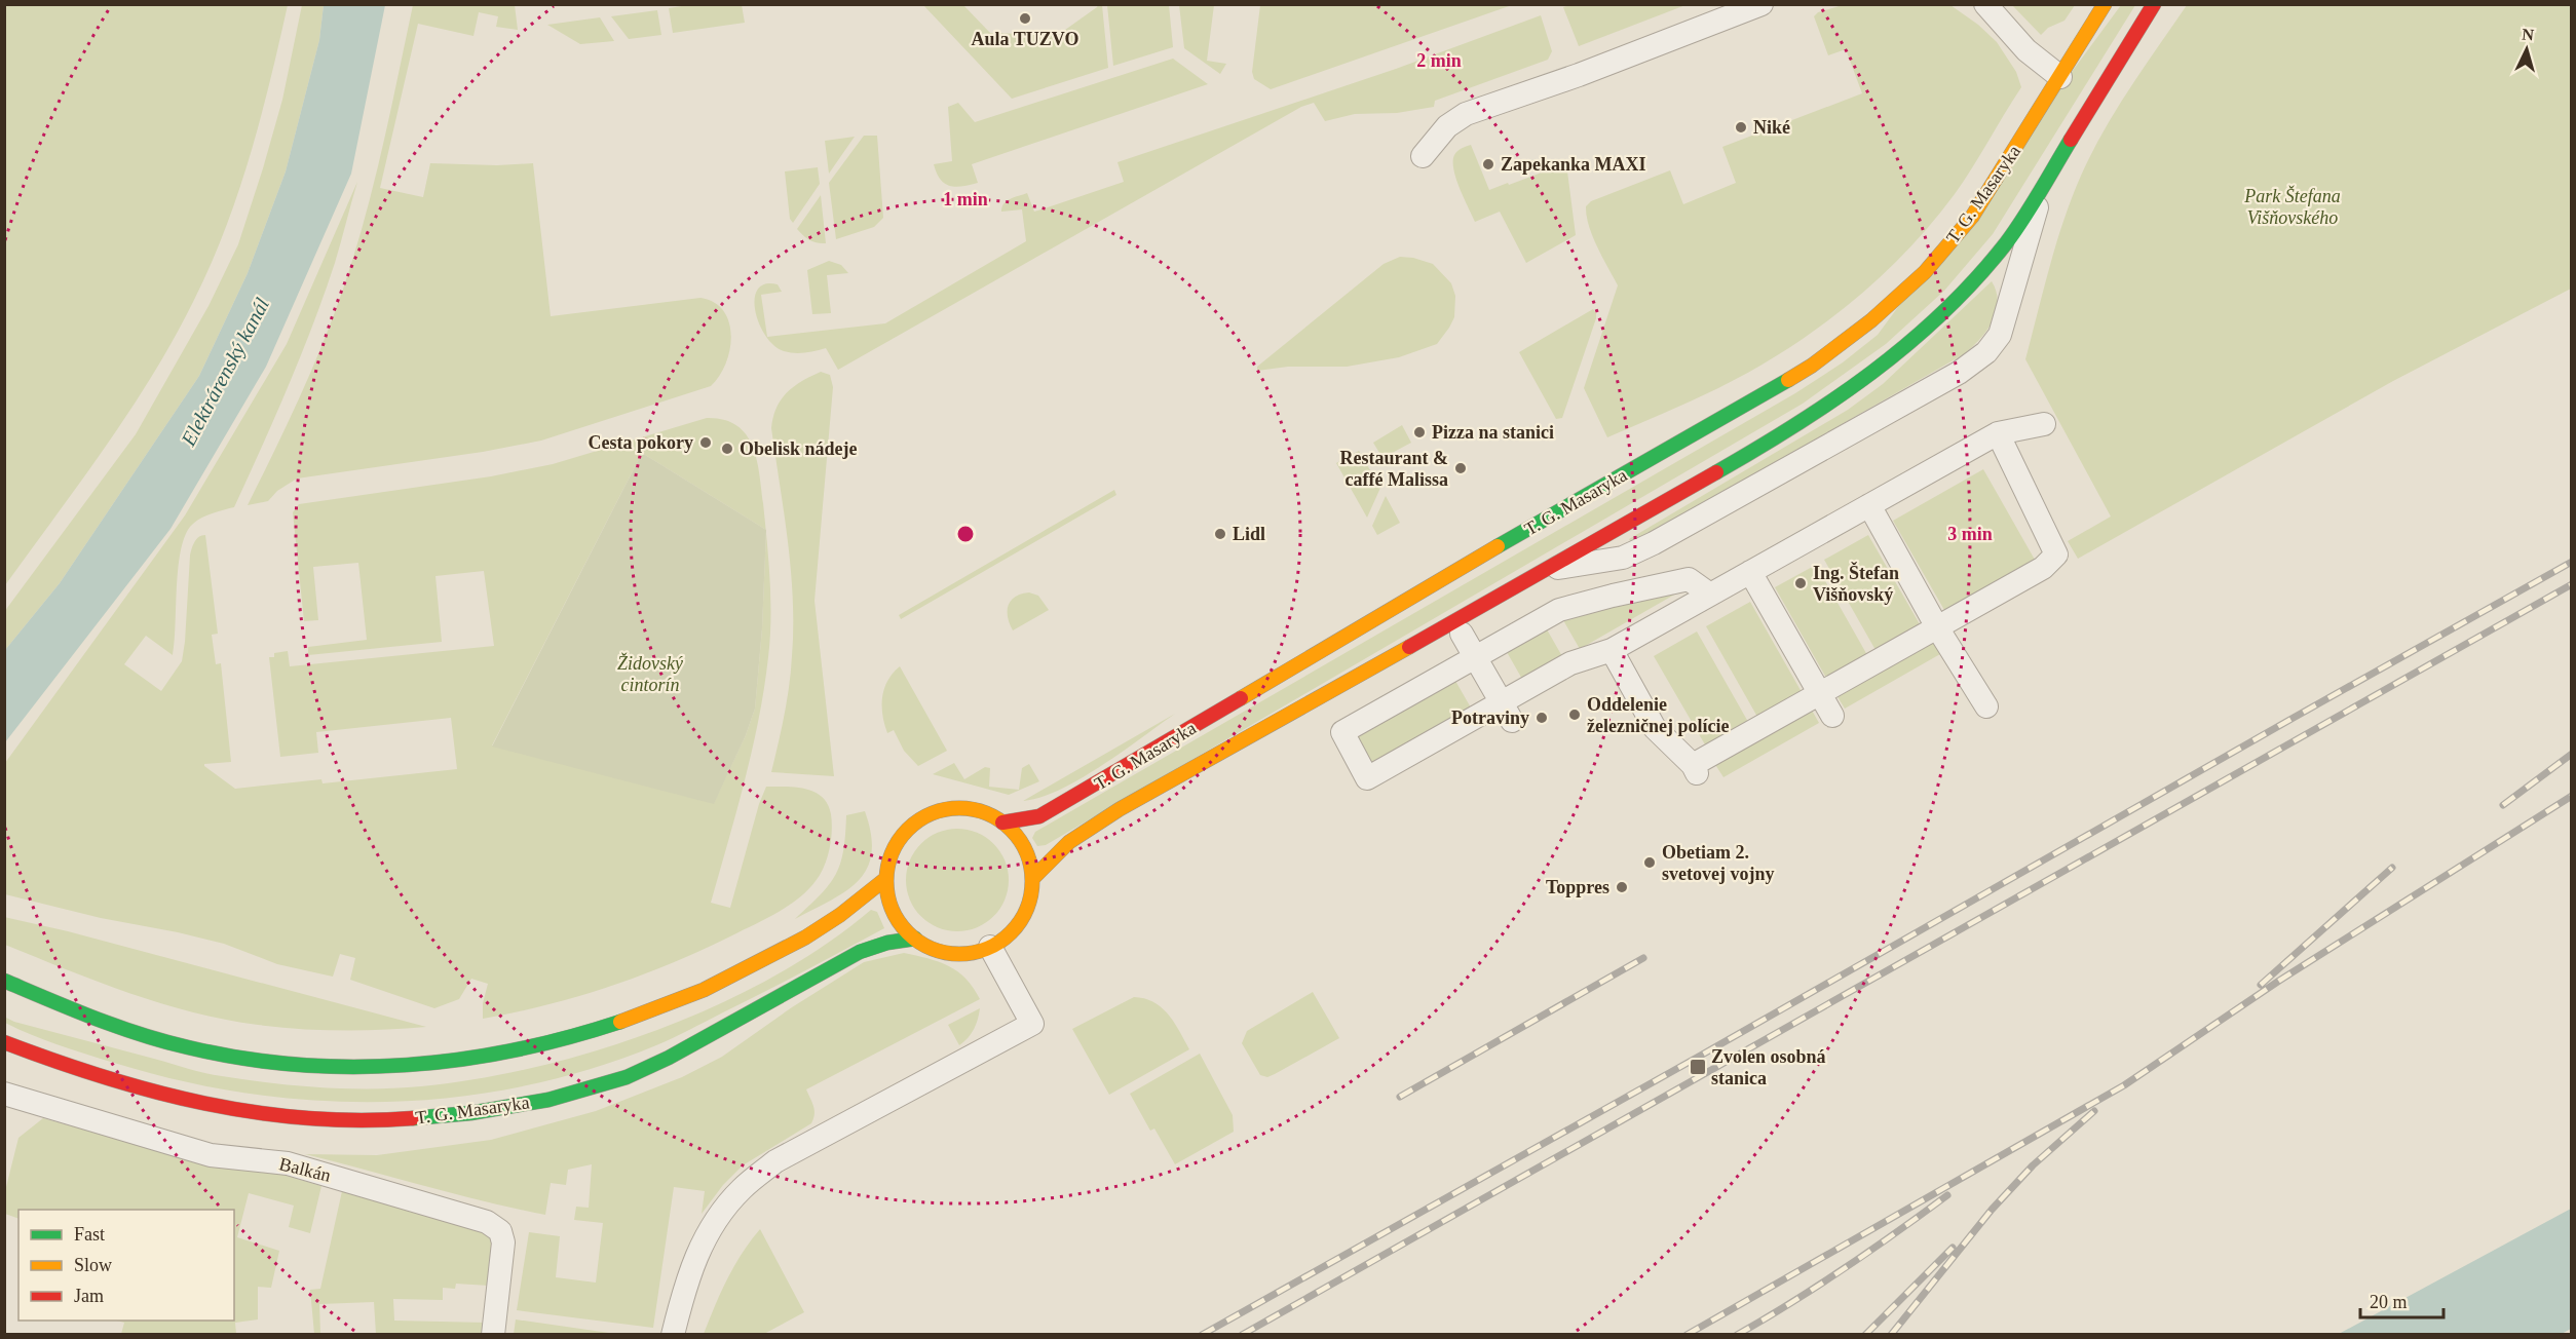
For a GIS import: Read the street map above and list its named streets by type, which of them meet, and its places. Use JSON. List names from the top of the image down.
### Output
{
  "streets": {
    "street": ["T. G. Masaryka", "Balkán"]
  },
  "water": ["Elektrárenský kanál"],
  "parks": ["Park Štefana Višňovského", "Židovský cintorín"],
  "places": {
    "other": [
      "Aula TUZVO",
      "Niké",
      "Zapekanka MAXI",
      "Pizza na stanici",
      "Cesta pokory",
      "Obelisk nádeje",
      "Restaurant & caffé Malissa",
      "Lidl",
      "Ing. Štefan Višňovský",
      "Oddelenie železničnej polície",
      "Potraviny",
      "Obetiam 2. svetovej vojny",
      "Toppres"
    ],
    "transit": ["Zvolen osobná stanica"]
  },
  "legend": ["Fast", "Slow", "Jam"],
  "scale_bar": "20 m",
  "north": "top",
  "rings": ["2 min", "1 min", "3 min"]
}
